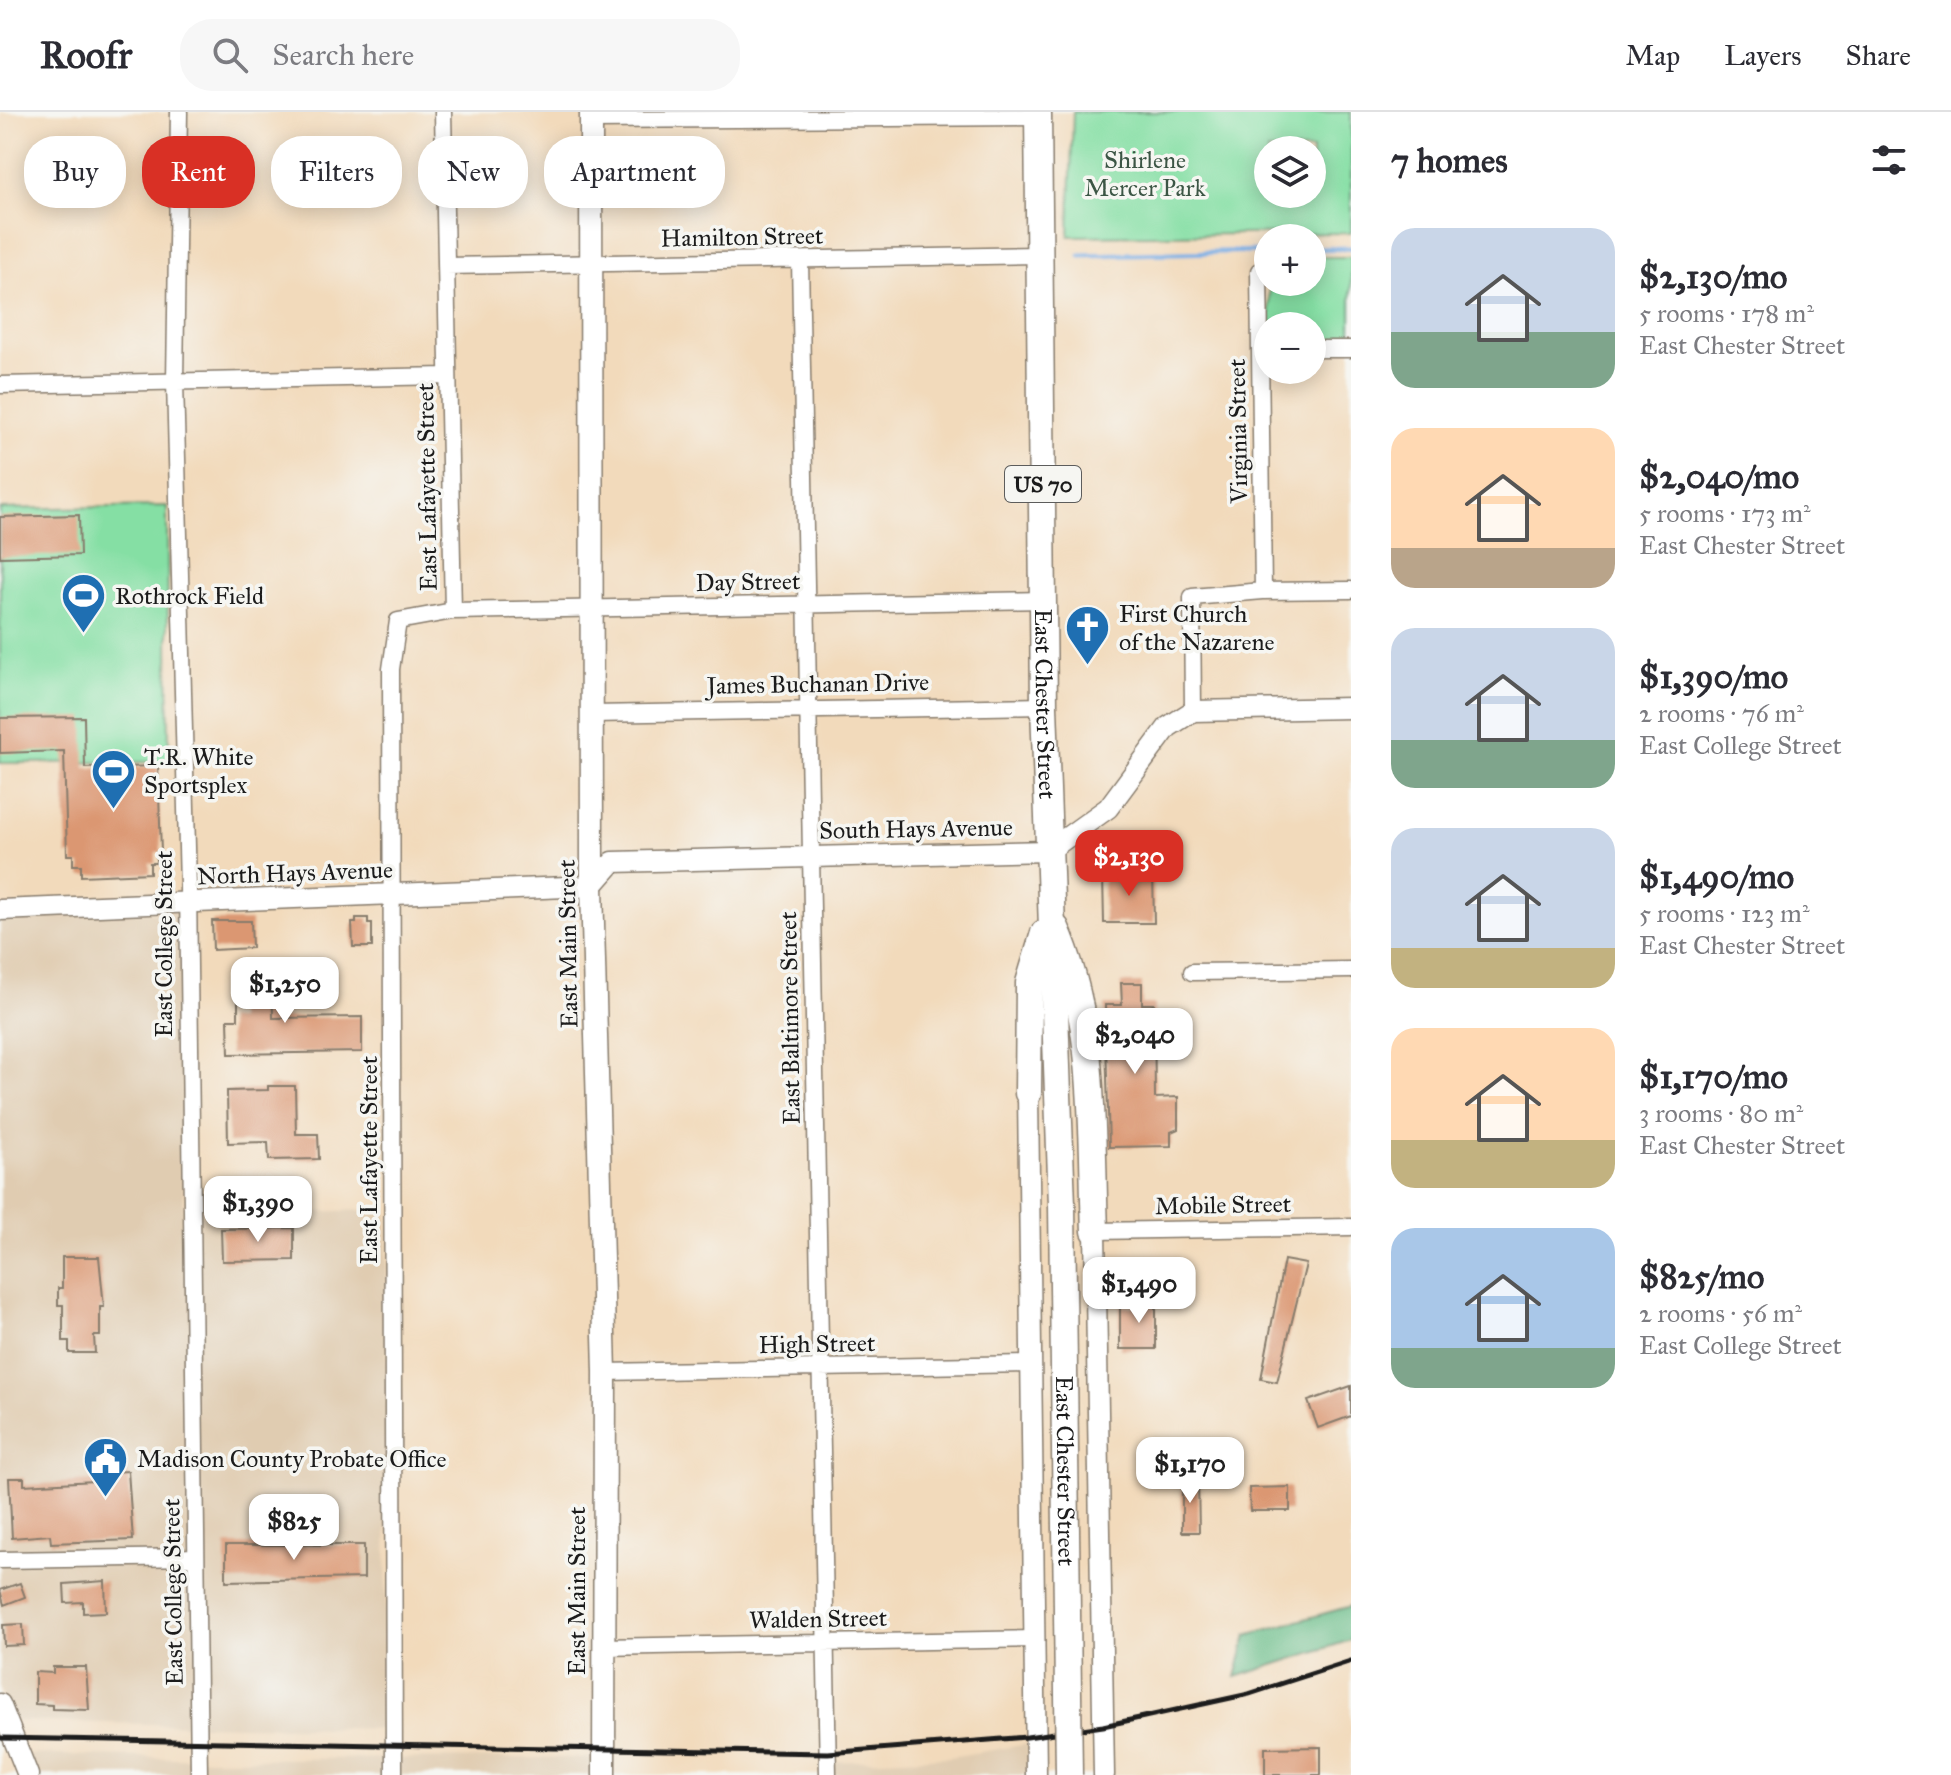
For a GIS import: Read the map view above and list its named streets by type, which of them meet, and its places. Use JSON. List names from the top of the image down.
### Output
{
  "streets": {
    "highway": ["US 70", "East Chester Street"],
    "main road": ["East Main Street"],
    "street": [
      "Hamilton Street",
      "Virginia Street",
      "East Lafayette Street",
      "Day Street",
      "James Buchanan Drive",
      "South Hays Avenue",
      "North Hays Avenue",
      "East College Street",
      "East Baltimore Street",
      "Mobile Street",
      "High Street",
      "Walden Street"
    ]
  },
  "crossings": [
    ["Hamilton Street", "East Lafayette Street"],
    ["Hamilton Street", "East Chester Street"],
    ["Hamilton Street", "East Main Street"],
    ["Hamilton Street", "East Baltimore Street"],
    ["East Lafayette Street", "Day Street"],
    ["East Lafayette Street", "North Hays Avenue"],
    ["Day Street", "East Chester Street"],
    ["Day Street", "East Main Street"],
    ["Day Street", "East Baltimore Street"],
    ["James Buchanan Drive", "East Chester Street"],
    ["James Buchanan Drive", "East Main Street"],
    ["James Buchanan Drive", "East Baltimore Street"],
    ["East Chester Street", "South Hays Avenue"],
    ["South Hays Avenue", "North Hays Avenue"],
    ["South Hays Avenue", "East Main Street"],
    ["South Hays Avenue", "East Baltimore Street"],
    ["North Hays Avenue", "East College Street"],
    ["North Hays Avenue", "East Main Street"],
    ["East Main Street", "High Street"],
    ["East Main Street", "Walden Street"],
    ["East Baltimore Street", "High Street"],
    ["East Baltimore Street", "Walden Street"]
  ],
  "parks": ["Shirlene Mercer Park"],
  "places": {
    "sports": ["Rothrock Field", "T.R. White Sportsplex"],
    "church": ["First Church of the Nazarene"],
    "public building": ["Madison County Probate Office"]
  },
  "page": {
    "header": "Roofr",
    "search": "Search here",
    "nav": ["Map", "Layers", "Share"],
    "heading": "7 homes",
    "map_buttons": ["+", "−"],
    "chip": [
      "Buy",
      "Rent",
      "Filters",
      "New",
      "Apartment"
    ],
    "list": [
      {
        "name": "$2,130/mo",
        "note": "5 rooms · 178 m² · East Chester Street"
      },
      {
        "name": "$2,040/mo",
        "note": "5 rooms · 173 m² · East Chester Street"
      },
      {
        "name": "$1,390/mo",
        "note": "2 rooms · 76 m² · East College Street"
      },
      {
        "name": "$1,490/mo",
        "note": "5 rooms · 123 m² · East Chester Street"
      },
      {
        "name": "$1,170/mo",
        "note": "3 rooms · 80 m² · East Chester Street"
      },
      {
        "name": "$825/mo",
        "note": "2 rooms · 56 m² · East College Street"
      }
    ],
    "price": [
      "$2,130",
      "$1,250",
      "$2,040",
      "$1,390",
      "$1,490",
      "$1,170",
      "$825"
    ]
  }
}
